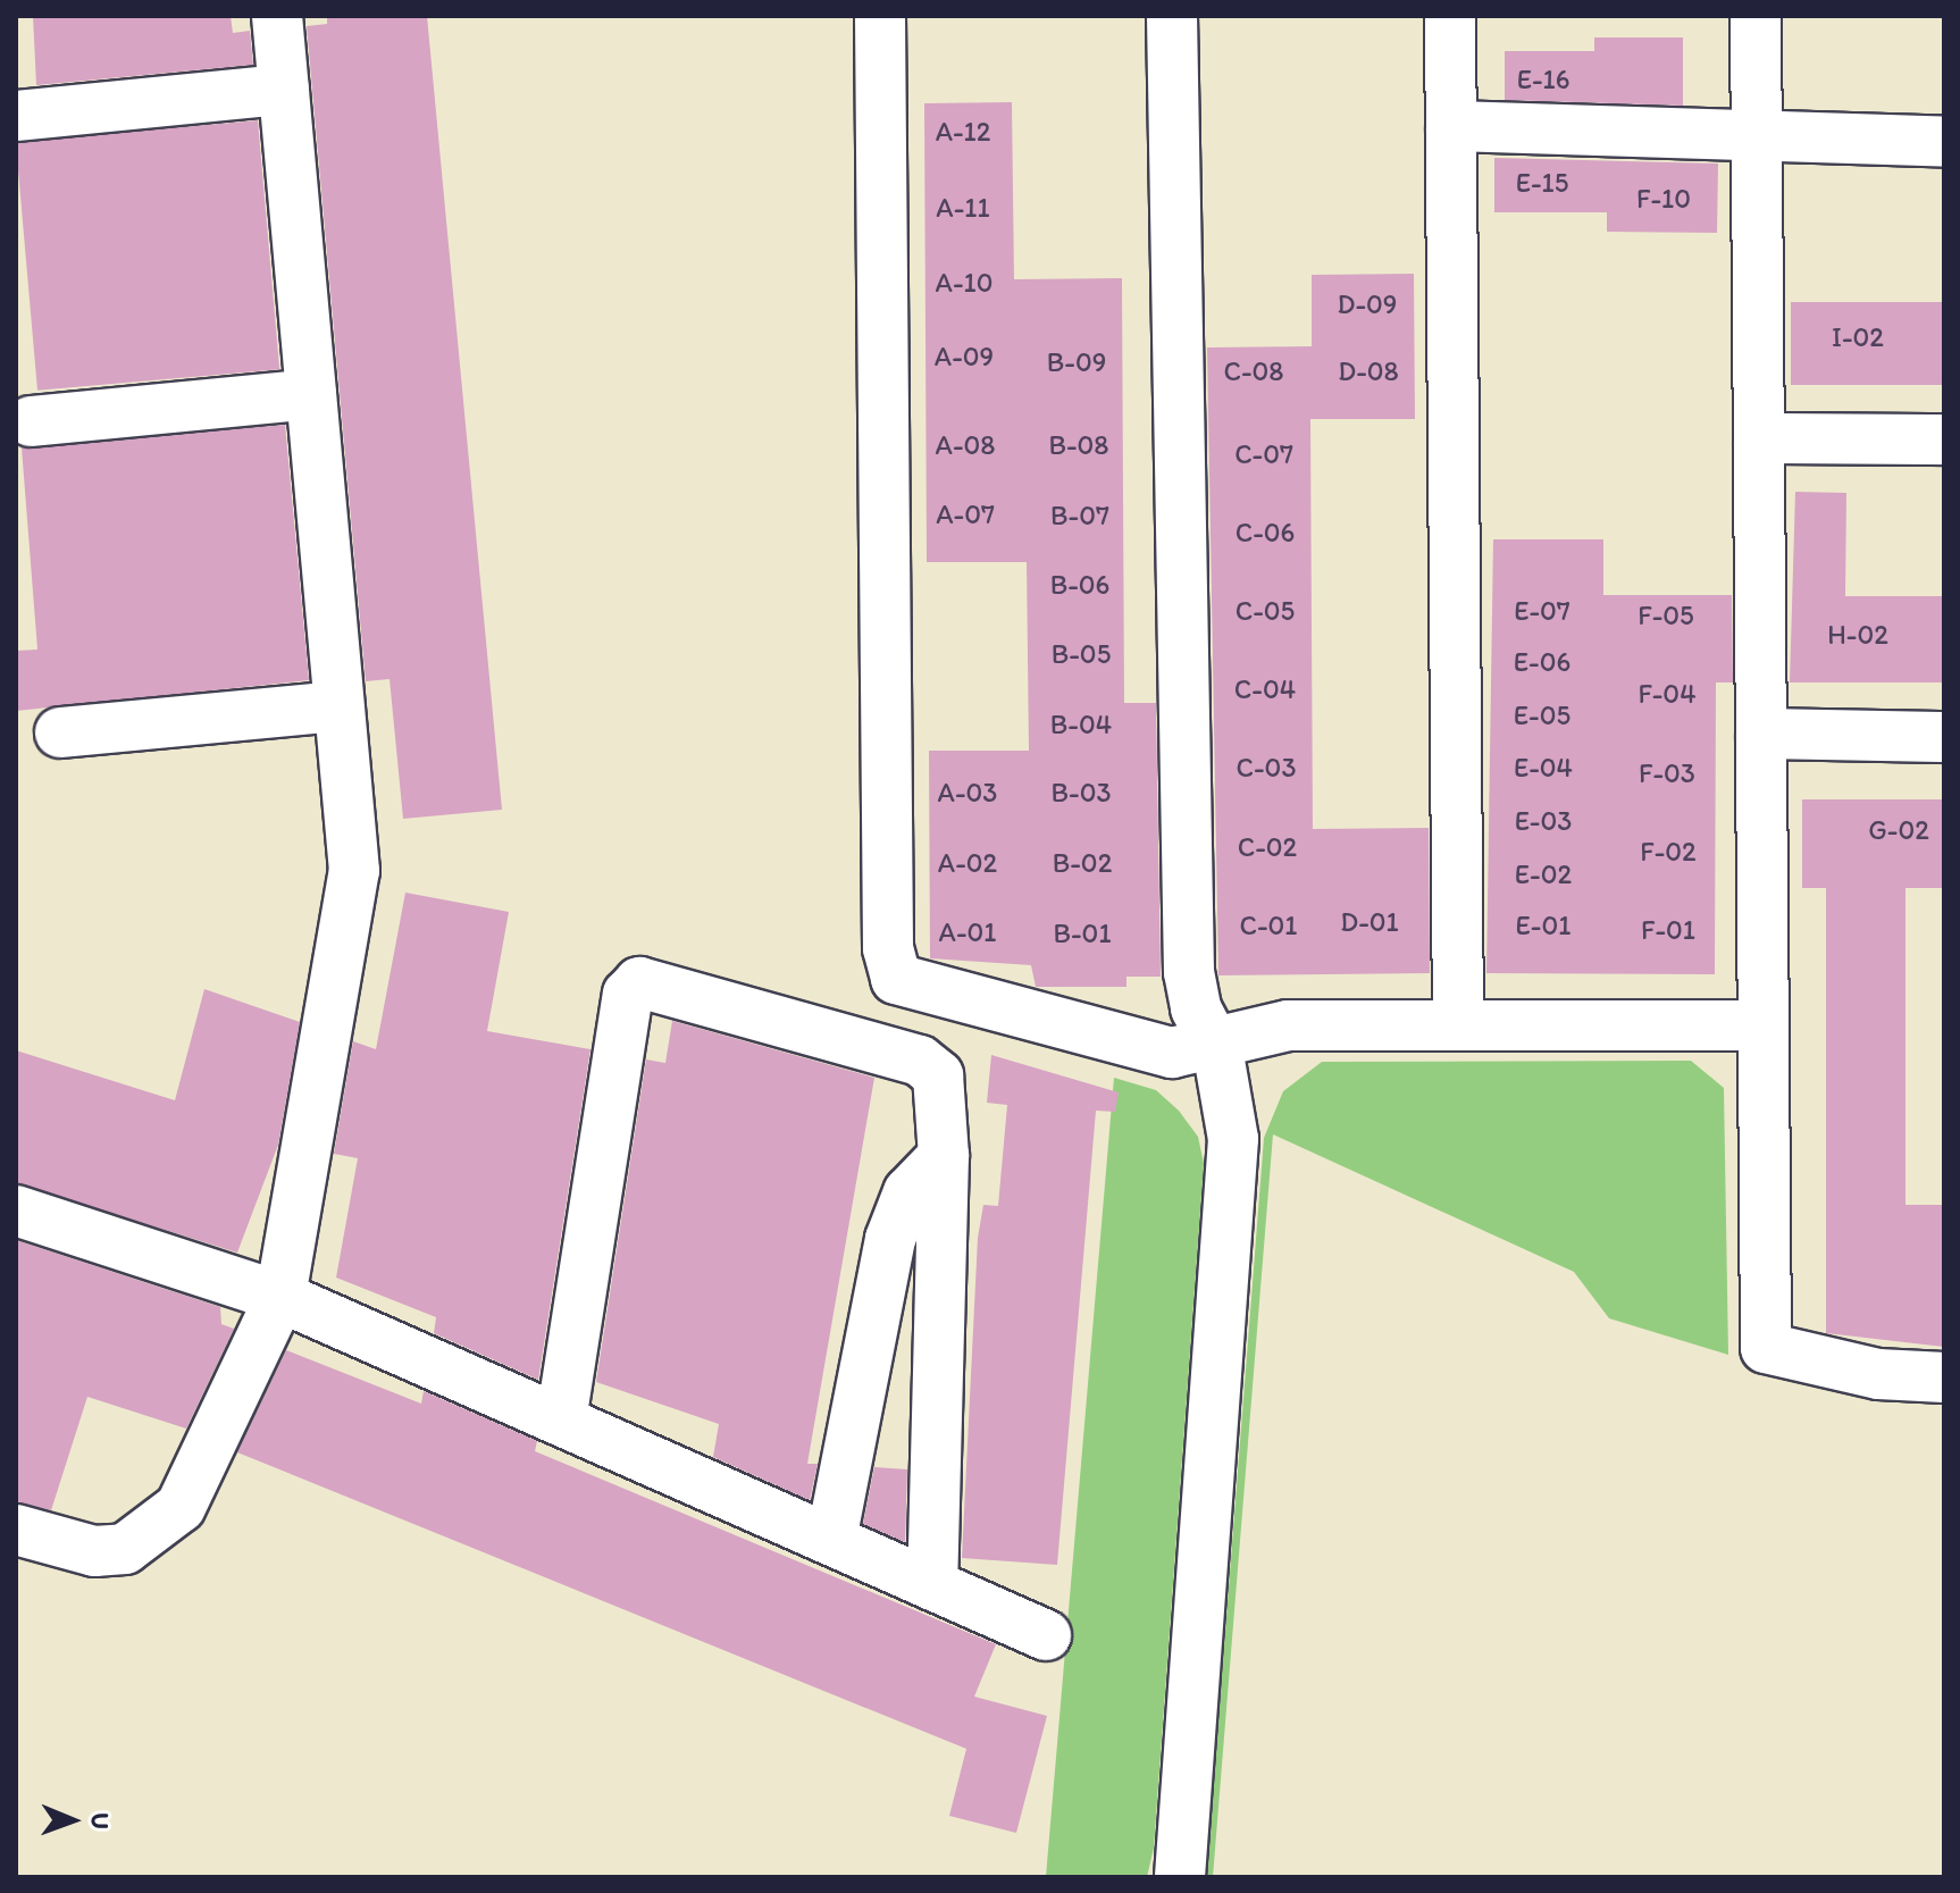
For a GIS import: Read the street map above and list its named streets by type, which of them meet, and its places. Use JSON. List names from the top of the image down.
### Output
{
  "house_numbers": [
    "E-16",
    "A-12",
    "E-15",
    "F-10",
    "A-11",
    "A-10",
    "D-09",
    "I-02",
    "A-09",
    "B-09",
    "C-08",
    "D-08",
    "A-08",
    "B-08",
    "C-07",
    "A-07",
    "B-07",
    "C-06",
    "B-06",
    "C-05",
    "E-07",
    "F-05",
    "H-02",
    "B-05",
    "E-06",
    "C-04",
    "F-04",
    "E-05",
    "B-04",
    "C-03",
    "E-04",
    "F-03",
    "A-03",
    "B-03",
    "E-03",
    "G-02",
    "C-02",
    "F-02",
    "A-02",
    "B-02",
    "E-02",
    "D-01",
    "C-01",
    "E-01",
    "F-01",
    "A-01",
    "B-01"
  ],
  "north": "right"
}
